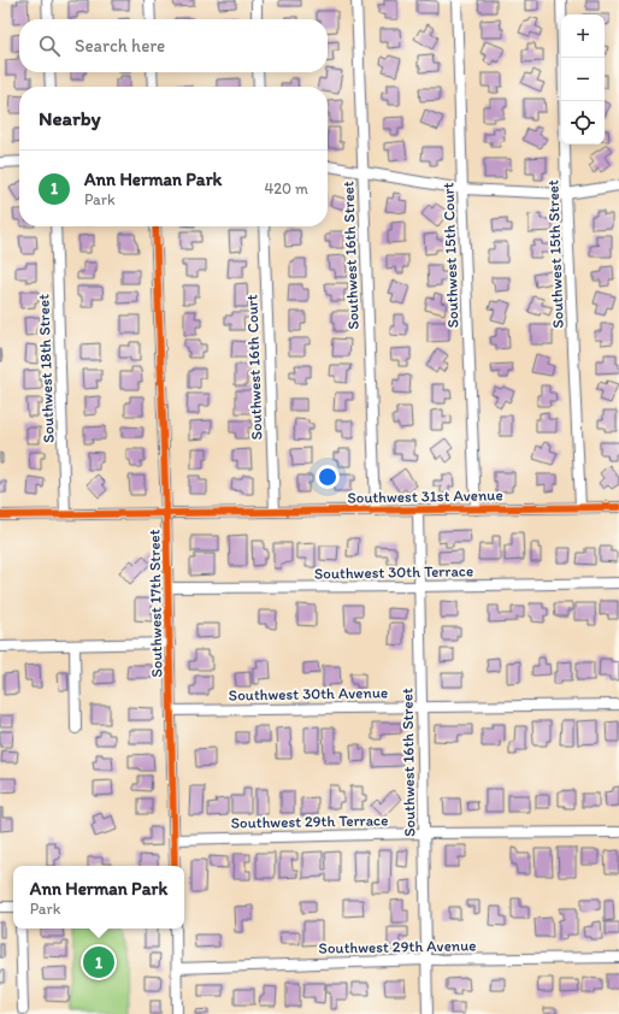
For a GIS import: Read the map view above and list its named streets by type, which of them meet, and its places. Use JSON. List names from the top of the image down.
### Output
{
  "streets": {
    "street": [
      "Southwest 15th Street",
      "Southwest 16th Street",
      "Southwest 15th Court",
      "Southwest 16th Court",
      "Southwest 18th Street",
      "Southwest 31st Avenue",
      "Southwest 30th Terrace",
      "Southwest 17th Street",
      "Southwest 30th Avenue",
      "Southwest 29th Terrace",
      "Southwest 29th Avenue"
    ]
  },
  "crossings": [
    ["Southwest 15th Street", "Southwest 31st Avenue"],
    ["Southwest 16th Street", "Southwest 31st Avenue"],
    ["Southwest 16th Street", "Southwest 30th Terrace"],
    ["Southwest 16th Street", "Southwest 30th Avenue"],
    ["Southwest 16th Street", "Southwest 29th Terrace"],
    ["Southwest 16th Street", "Southwest 29th Avenue"],
    ["Southwest 15th Court", "Southwest 31st Avenue"],
    ["Southwest 16th Court", "Southwest 31st Avenue"],
    ["Southwest 18th Street", "Southwest 31st Avenue"],
    ["Southwest 31st Avenue", "Southwest 17th Street"],
    ["Southwest 30th Terrace", "Southwest 17th Street"],
    ["Southwest 17th Street", "Southwest 30th Avenue"],
    ["Southwest 17th Street", "Southwest 29th Terrace"]
  ],
  "page": {
    "map_buttons": ["+", "−"],
    "search": "Search here",
    "heading": "Nearby",
    "list": [
      {
        "mark": "1",
        "name": "Ann Herman Park",
        "note": "Park",
        "value": "420 m"
      }
    ],
    "popup": ["Ann Herman Park", "Park"],
    "pins": "1"
  }
}
